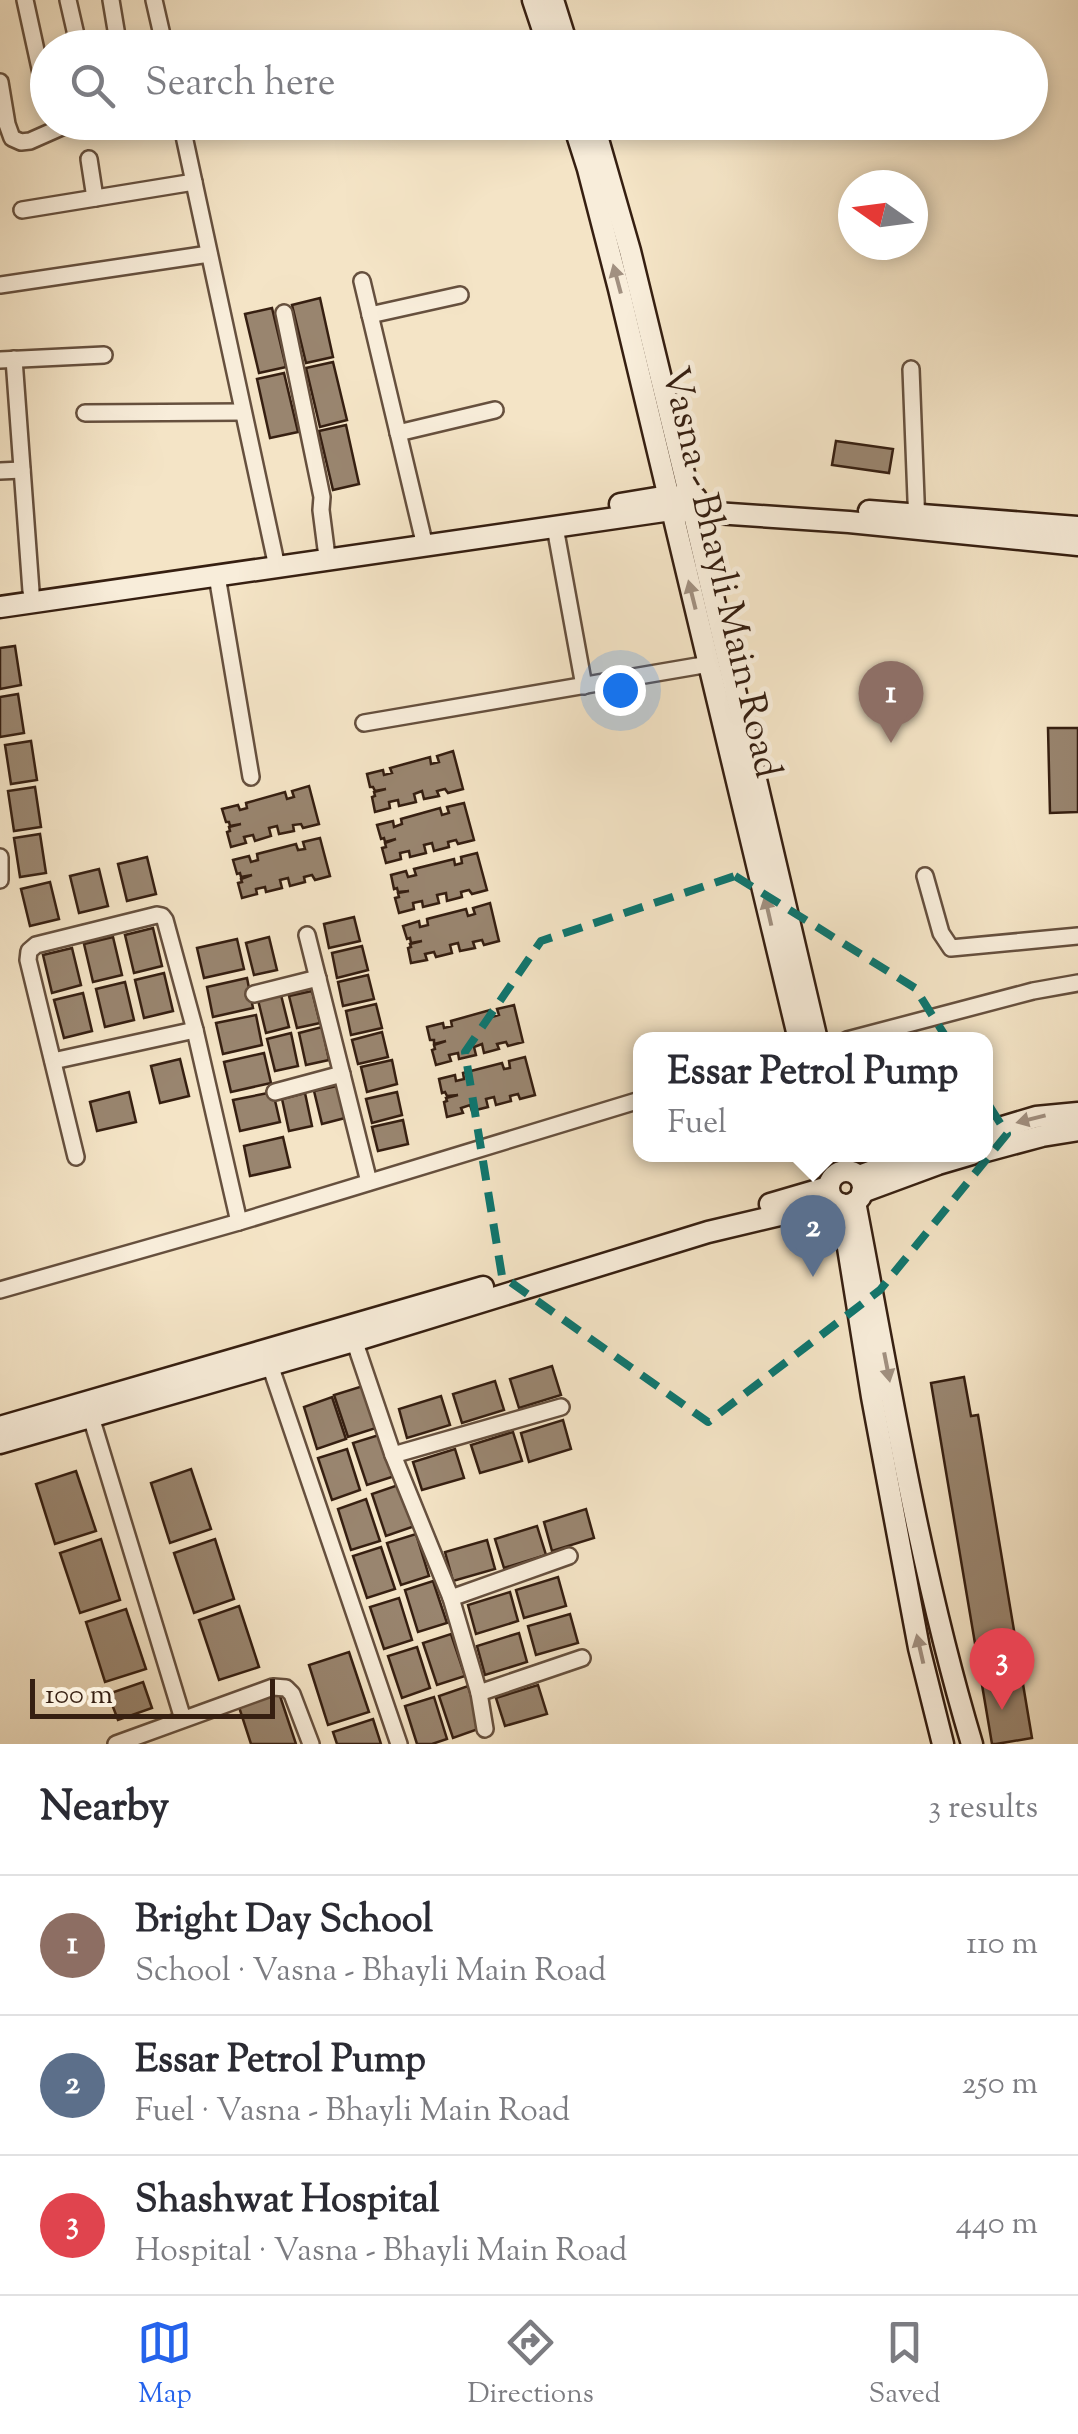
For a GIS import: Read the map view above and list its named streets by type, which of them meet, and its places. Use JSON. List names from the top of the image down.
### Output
{
  "streets": {
    "main road": ["Vasna - Bhayli Main Road"]
  },
  "scale_bar": "100 m",
  "north": "left",
  "page": {
    "search": "Search here",
    "pins": ["1", "2", "3"],
    "popup": ["Essar Petrol Pump", "Fuel"],
    "scale": "100 m",
    "heading": ["Nearby", "3 results"],
    "list": [
      {
        "mark": "1",
        "name": "Bright Day School",
        "note": "School · Vasna - Bhayli Main Road",
        "value": "110 m"
      },
      {
        "mark": "2",
        "name": "Essar Petrol Pump",
        "note": "Fuel · Vasna - Bhayli Main Road",
        "value": "250 m"
      },
      {
        "mark": "3",
        "name": "Shashwat Hospital",
        "note": "Hospital · Vasna - Bhayli Main Road",
        "value": "440 m"
      }
    ],
    "nav": ["Map", "Directions", "Saved"]
  }
}
